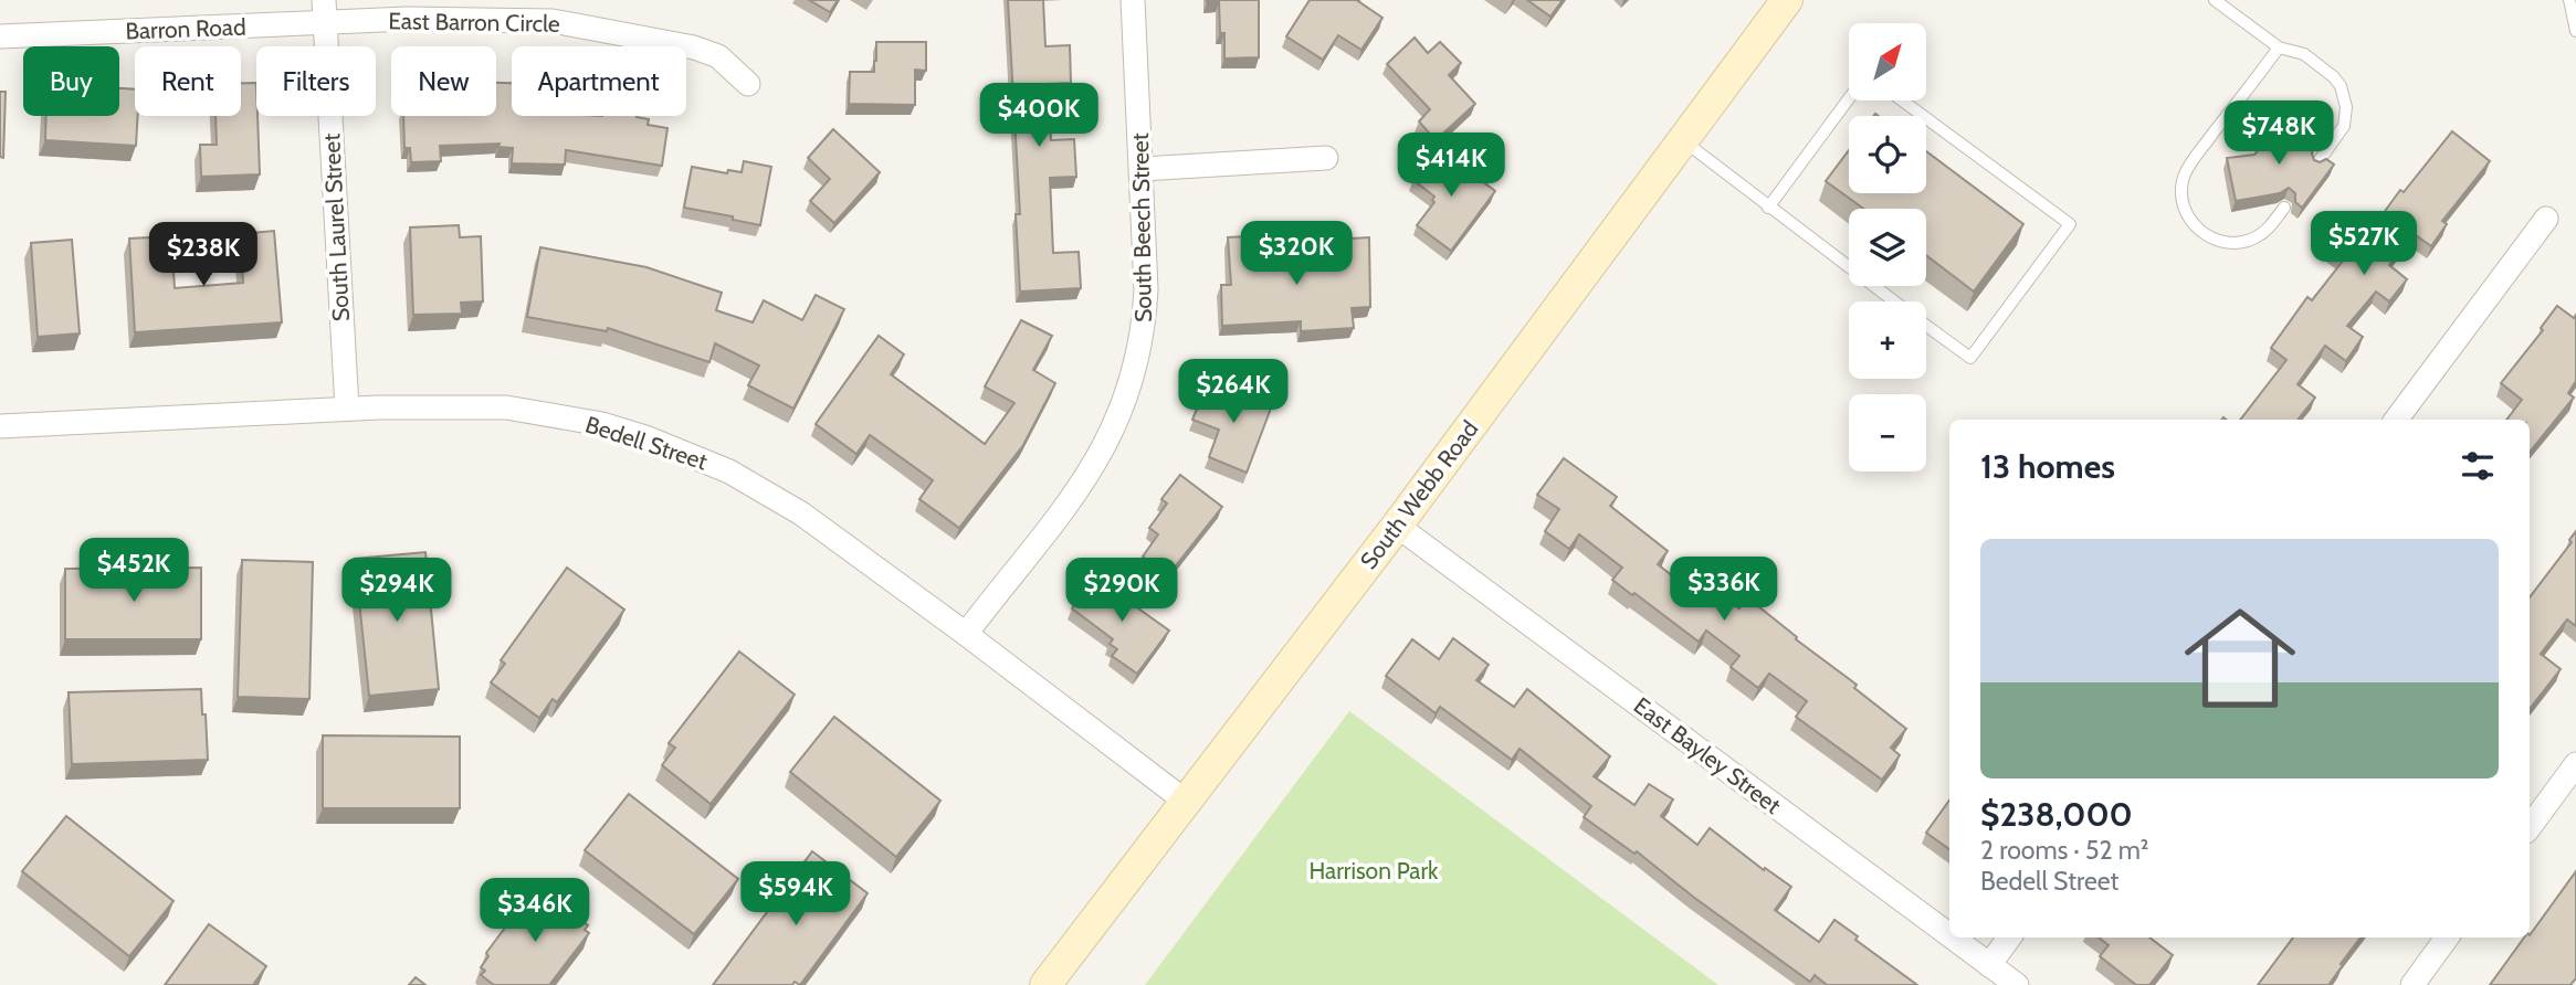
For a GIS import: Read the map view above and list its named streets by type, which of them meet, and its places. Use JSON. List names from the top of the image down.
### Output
{
  "streets": {
    "main road": ["South Webb Road"],
    "street": [
      "East Barron Circle",
      "Barron Road",
      "South Laurel Street",
      "South Beech Street",
      "Bedell Street",
      "East Bayley Street"
    ]
  },
  "crossings": [
    ["East Barron Circle", "Barron Road"],
    ["East Barron Circle", "South Laurel Street"],
    ["Barron Road", "South Laurel Street"],
    ["South Laurel Street", "Bedell Street"],
    ["South Beech Street", "Bedell Street"],
    ["Bedell Street", "South Webb Road"],
    ["South Webb Road", "East Bayley Street"]
  ],
  "parks": ["Harrison Park"],
  "north": "top right",
  "page": {
    "map_buttons": ["+", "−"],
    "chip": [
      "Buy",
      "Rent",
      "Filters",
      "New",
      "Apartment"
    ],
    "price": [
      "$400K",
      "$748K",
      "$414K",
      "$527K",
      "$320K",
      "$238K",
      "$264K",
      "$452K",
      "$336K",
      "$294K",
      "$290K",
      "$594K",
      "$346K"
    ],
    "heading": "13 homes",
    "list": [
      {
        "name": "$238,000",
        "note": "2 rooms · 52 m² · Bedell Street"
      }
    ]
  }
}
